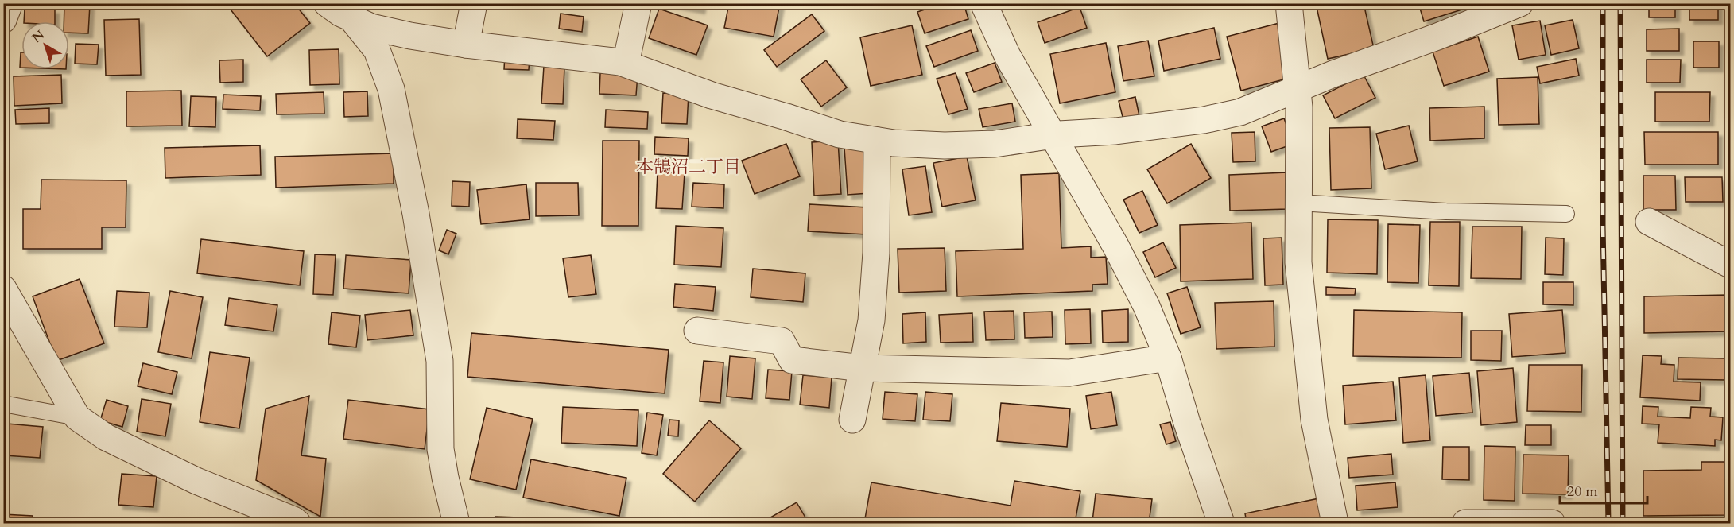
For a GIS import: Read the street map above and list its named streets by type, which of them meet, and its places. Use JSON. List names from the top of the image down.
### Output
{
  "districts": ["本鵠沼二丁目"],
  "scale_bar": "20 m",
  "north": "top left"
}
